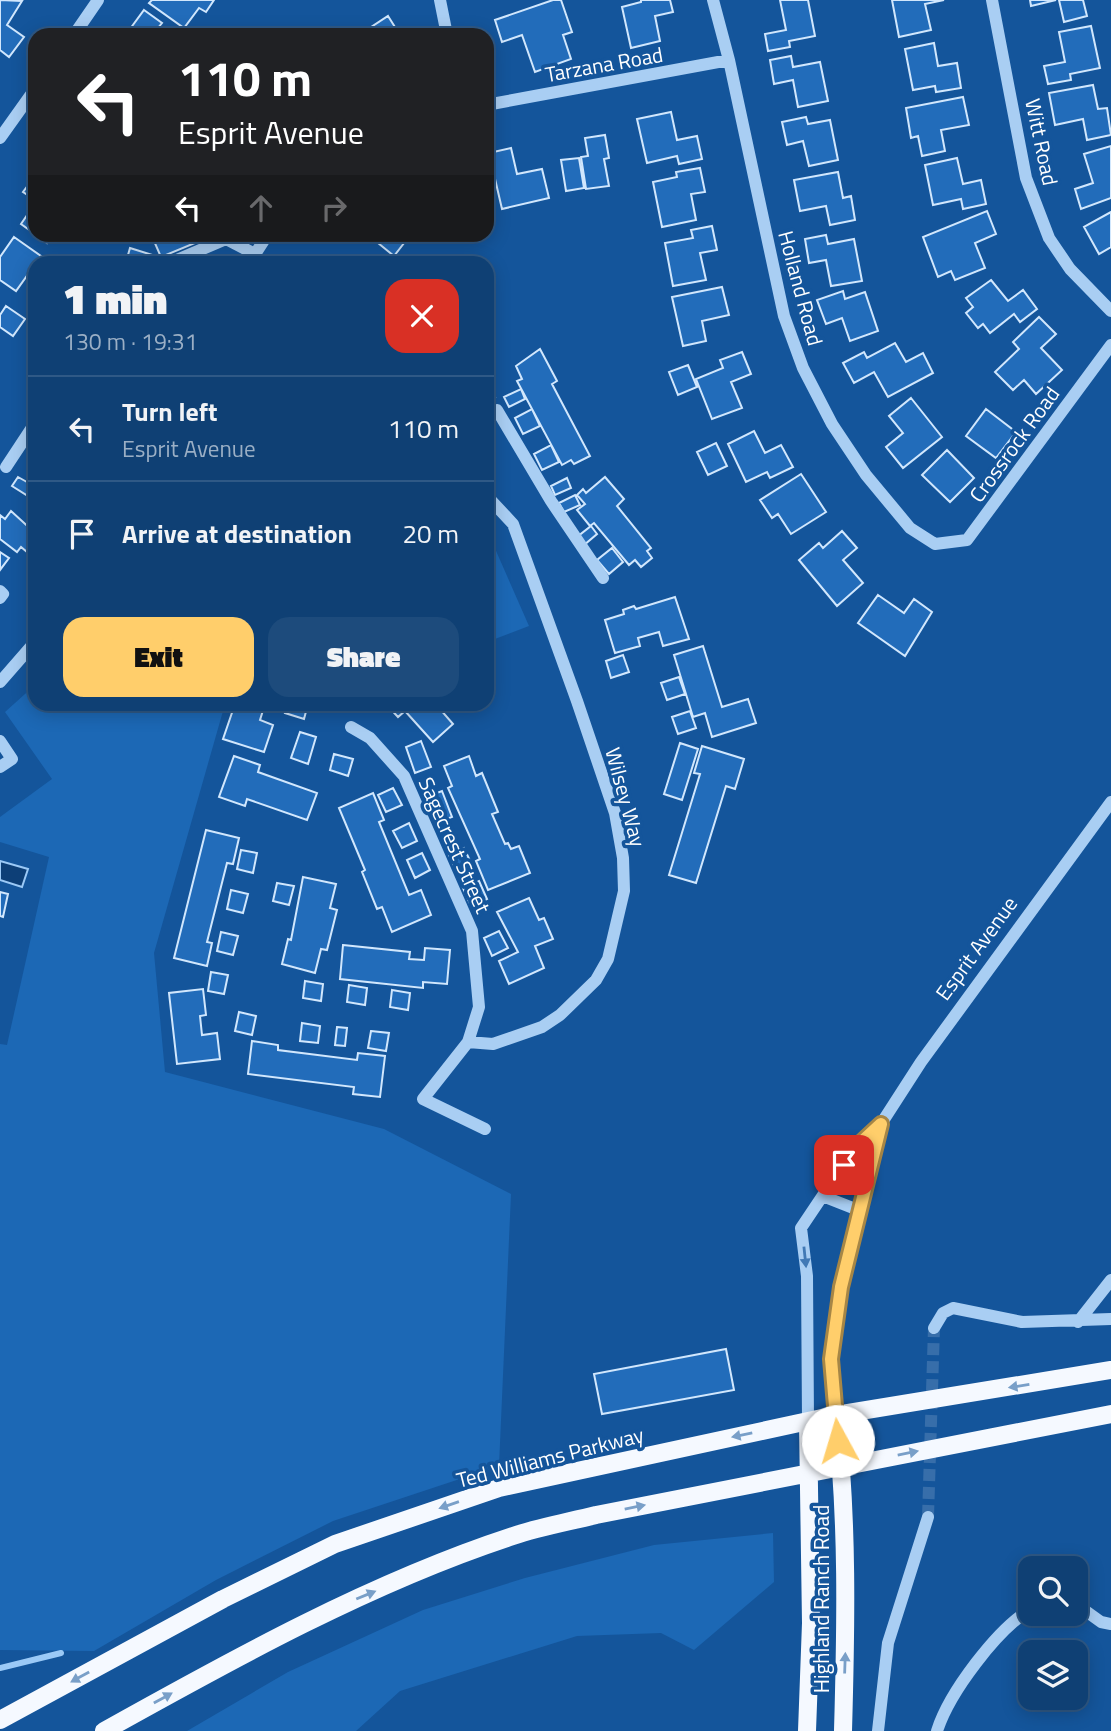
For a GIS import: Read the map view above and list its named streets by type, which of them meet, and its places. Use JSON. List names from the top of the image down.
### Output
{
  "streets": {
    "main road": ["Esprit Avenue", "Ted Williams Parkway", "Highland Ranch Road"],
    "street": [
      "Tarzana Road",
      "Witt Road",
      "Holland Road",
      "Crossrock Road",
      "Wilsey Way",
      "Sagecrest Street"
    ]
  },
  "crossings": [
    ["Tarzana Road", "Holland Road"],
    ["Holland Road", "Crossrock Road"],
    ["Wilsey Way", "Sagecrest Street"],
    ["Esprit Avenue", "Ted Williams Parkway"],
    ["Esprit Avenue", "Highland Ranch Road"]
  ],
  "page": {
    "turn": ["110 m", "Esprit Avenue"],
    "heading": ["1 min", "130 m · 19:31"],
    "list": [
      {
        "name": "Turn left",
        "note": "Esprit Avenue",
        "value": "110 m"
      },
      {
        "name": "Arrive at destination",
        "value": "20 m"
      }
    ],
    "buttons": ["Exit", "Share"]
  }
}
